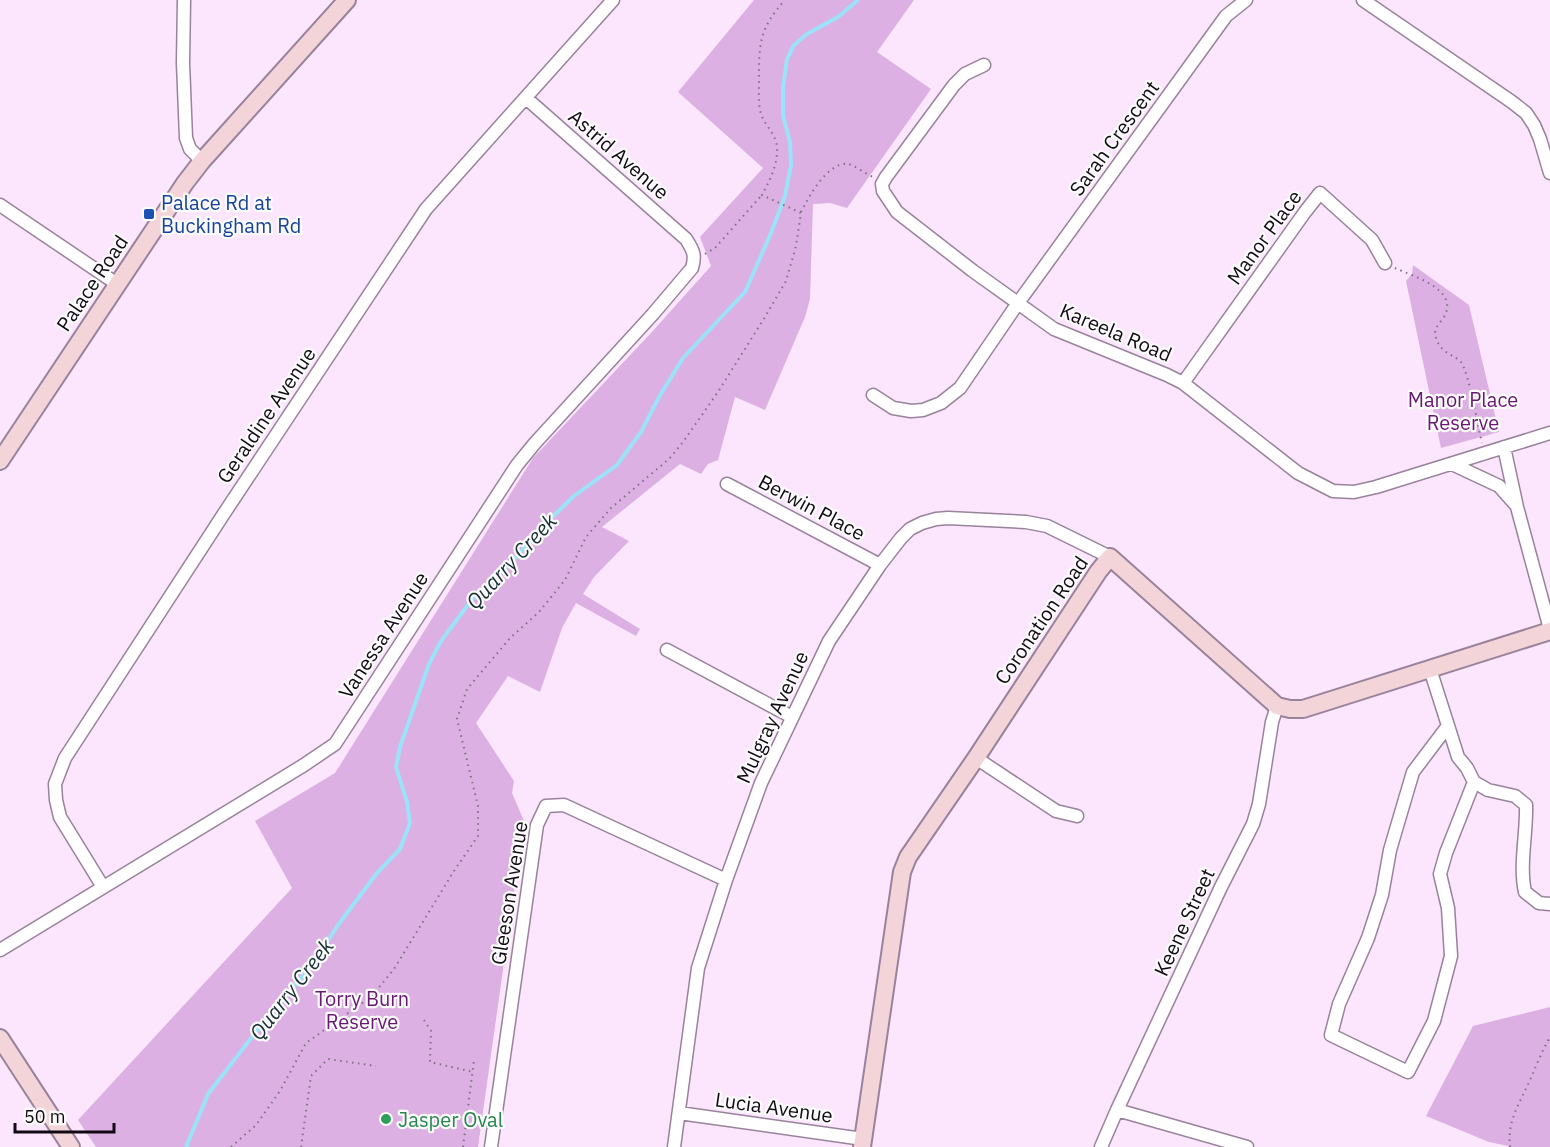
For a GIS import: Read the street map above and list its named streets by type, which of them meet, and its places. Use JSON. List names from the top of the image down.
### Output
{
  "streets": {
    "street": [
      "Sarah Crescent",
      "Astrid Avenue",
      "Manor Place",
      "Palace Road",
      "Kareela Road",
      "Geraldine Avenue",
      "Berwin Place",
      "Coronation Road",
      "Vanessa Avenue",
      "Mulgray Avenue",
      "Gleeson Avenue",
      "Keene Street",
      "Lucia Avenue"
    ]
  },
  "crossings": [
    ["Sarah Crescent", "Kareela Road"],
    ["Astrid Avenue", "Geraldine Avenue"],
    ["Astrid Avenue", "Vanessa Avenue"],
    ["Manor Place", "Kareela Road"],
    ["Geraldine Avenue", "Vanessa Avenue"],
    ["Berwin Place", "Mulgray Avenue"],
    ["Coronation Road", "Mulgray Avenue"],
    ["Coronation Road", "Keene Street"],
    ["Coronation Road", "Lucia Avenue"],
    ["Mulgray Avenue", "Gleeson Avenue"],
    ["Mulgray Avenue", "Lucia Avenue"]
  ],
  "water": ["Quarry Creek"],
  "parks": ["Manor Place Reserve", "Torry Burn Reserve"],
  "places": {
    "transit": ["Palace Rd at Buckingham Rd"],
    "other": ["Jasper Oval"]
  },
  "scale_bar": "50 m"
}
